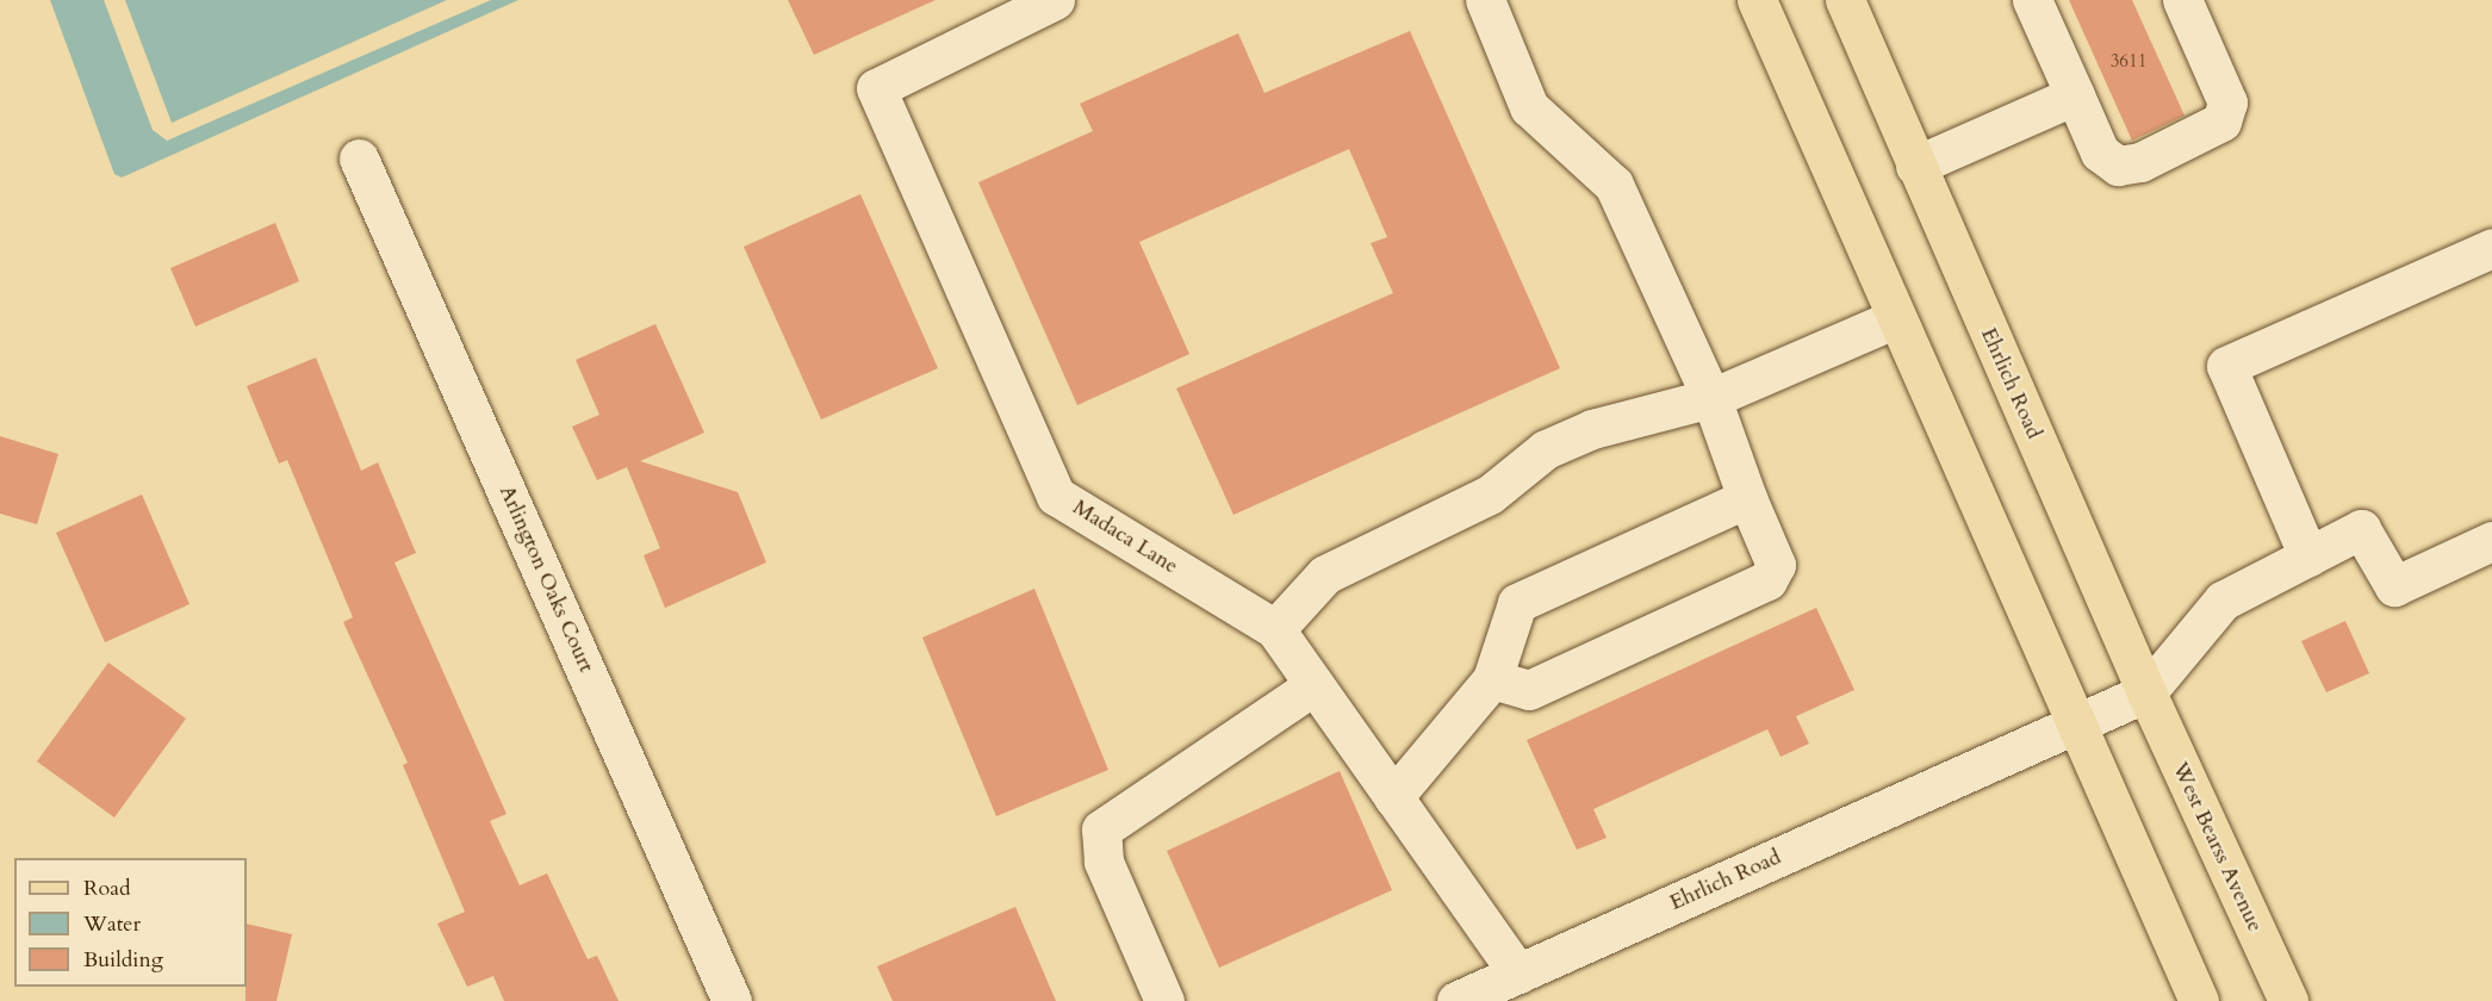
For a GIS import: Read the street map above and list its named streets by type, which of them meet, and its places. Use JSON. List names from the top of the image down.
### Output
{
  "streets": {
    "main road": ["Ehrlich Road", "West Bearss Avenue"],
    "street": ["Madaca Lane", "Arlington Oaks Court"]
  },
  "crossings": [
    ["Ehrlich Road", "Madaca Lane"],
    ["Ehrlich Road", "West Bearss Avenue"]
  ],
  "house_numbers": ["3611"],
  "legend": ["Road", "Water", "Building"]
}
